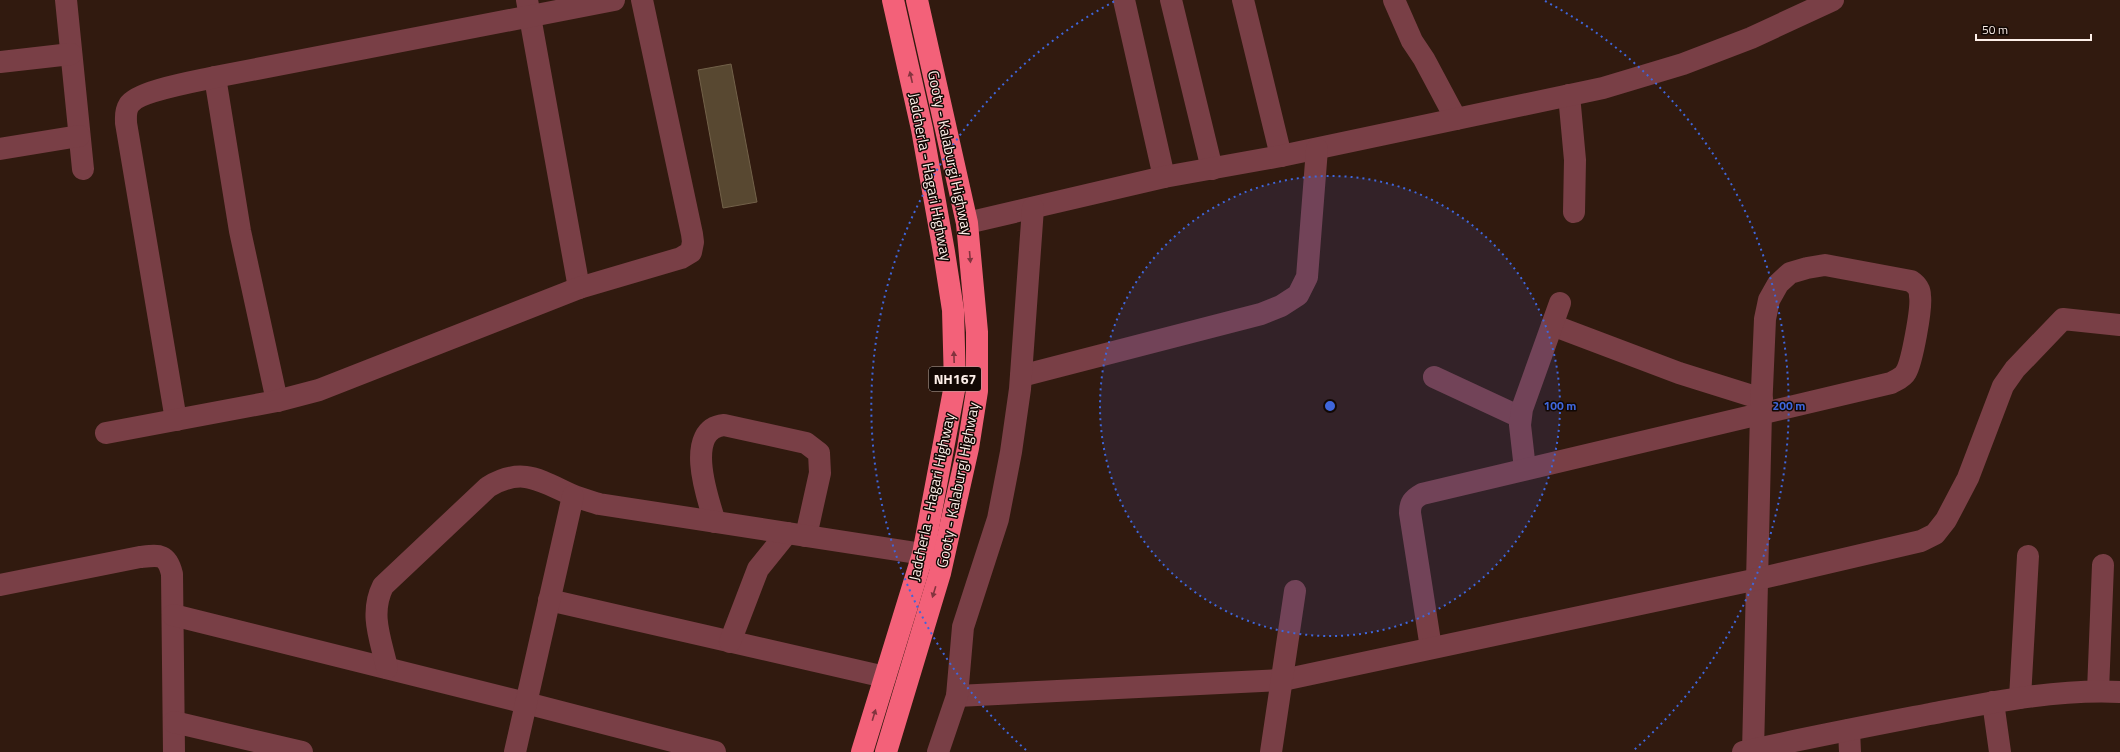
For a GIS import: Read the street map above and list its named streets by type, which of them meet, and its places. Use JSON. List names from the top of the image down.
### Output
{
  "streets": {
    "highway": ["Gooty - Kalaburgi Highway", "Jadcherla - Hagari Highway", "NH167"]
  },
  "one_way": ["Gooty - Kalaburgi Highway", "Jadcherla - Hagari Highway"],
  "scale_bar": "50 m",
  "rings": ["100 m", "200 m"]
}
